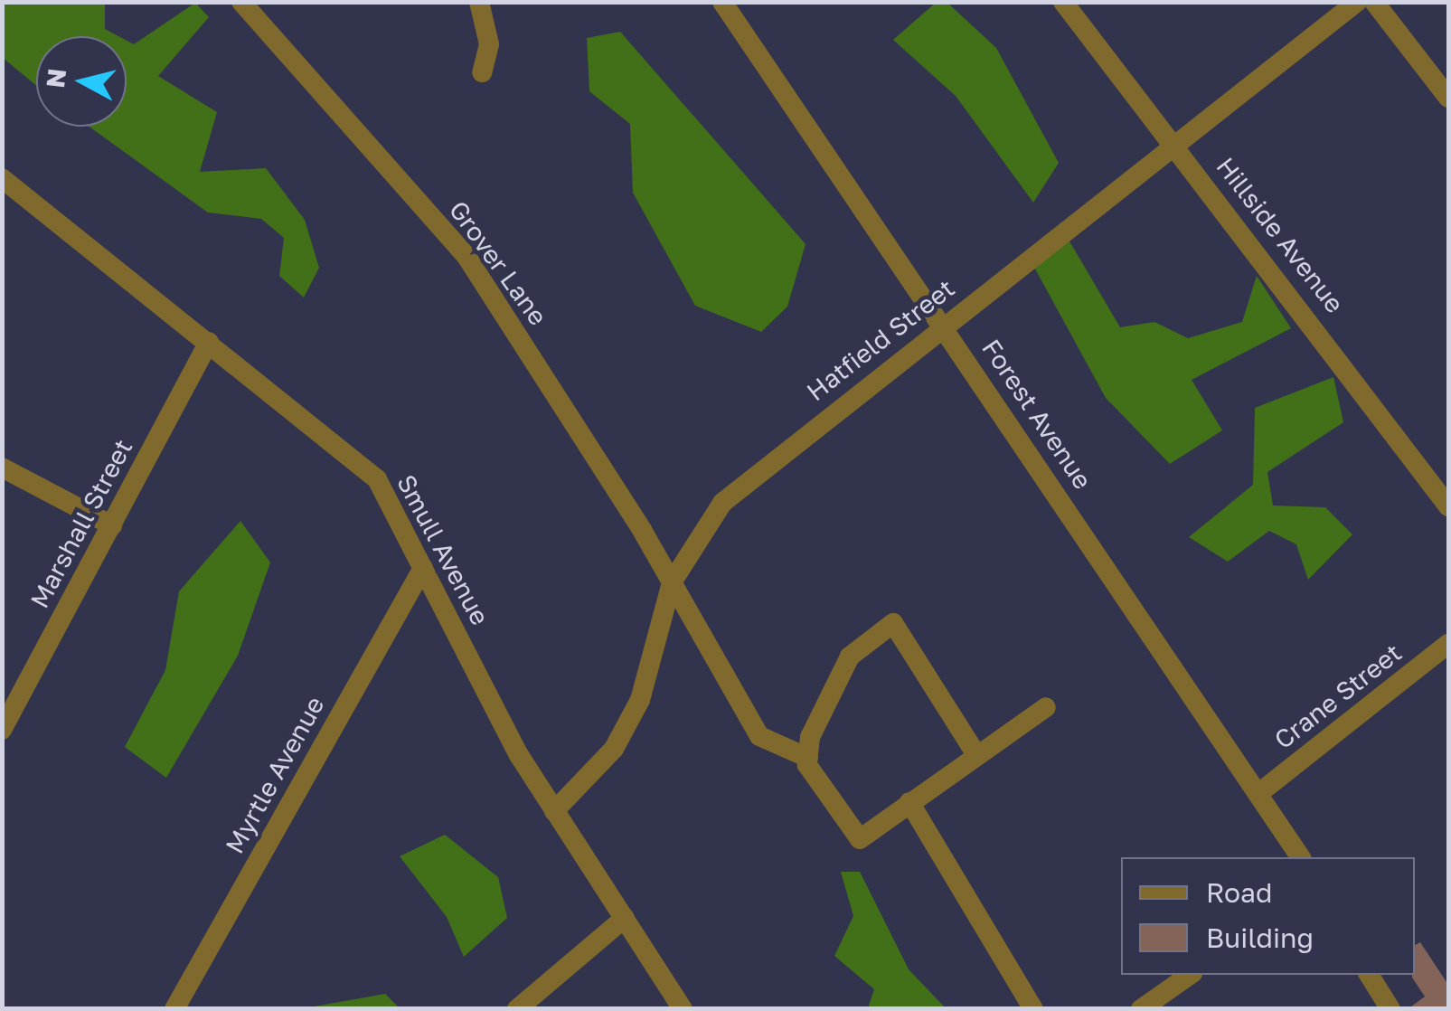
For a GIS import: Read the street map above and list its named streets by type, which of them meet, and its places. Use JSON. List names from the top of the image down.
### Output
{
  "streets": {
    "street": [
      "Hillside Avenue",
      "Grover Lane",
      "Hatfield Street",
      "Forest Avenue",
      "Marshall Street",
      "Smull Avenue",
      "Crane Street",
      "Myrtle Avenue"
    ]
  },
  "crossings": [
    ["Hillside Avenue", "Hatfield Street"],
    ["Grover Lane", "Hatfield Street"],
    ["Hatfield Street", "Forest Avenue"],
    ["Hatfield Street", "Smull Avenue"],
    ["Forest Avenue", "Crane Street"],
    ["Marshall Street", "Smull Avenue"],
    ["Smull Avenue", "Myrtle Avenue"]
  ],
  "legend": ["Road", "Building"],
  "north": "left"
}
